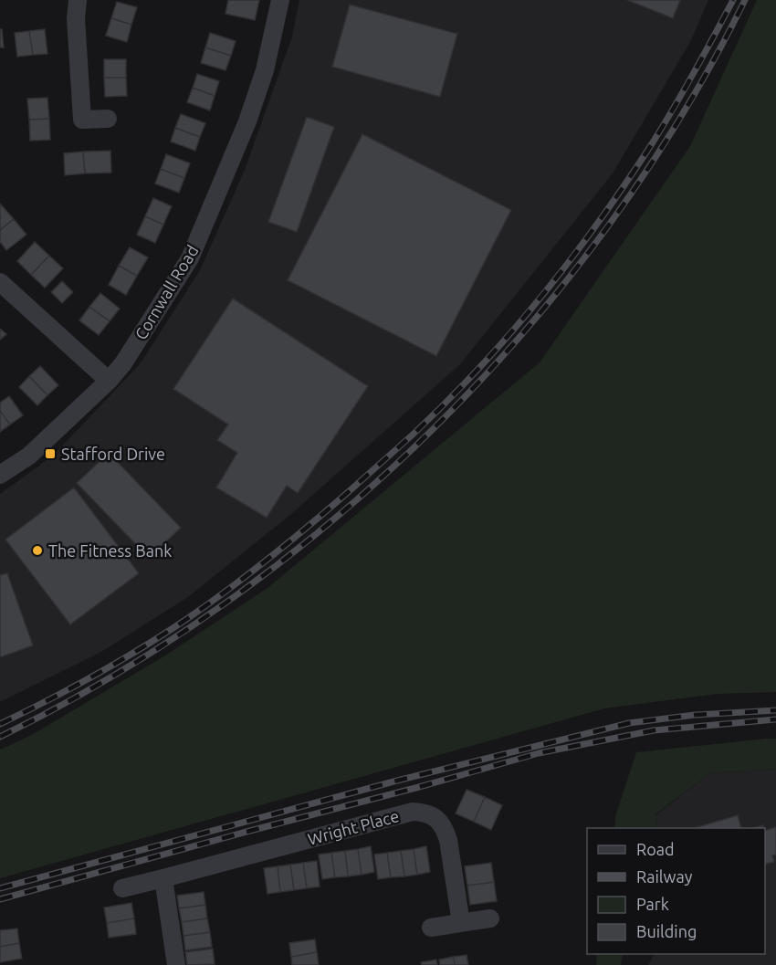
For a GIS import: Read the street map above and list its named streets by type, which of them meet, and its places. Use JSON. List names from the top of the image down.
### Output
{
  "streets": {
    "street": ["Cornwall Road", "Wright Place"]
  },
  "places": {
    "transit": ["Stafford Drive"],
    "other": ["The Fitness Bank"]
  },
  "legend": [
    "Road",
    "Railway",
    "Park",
    "Building"
  ]
}
